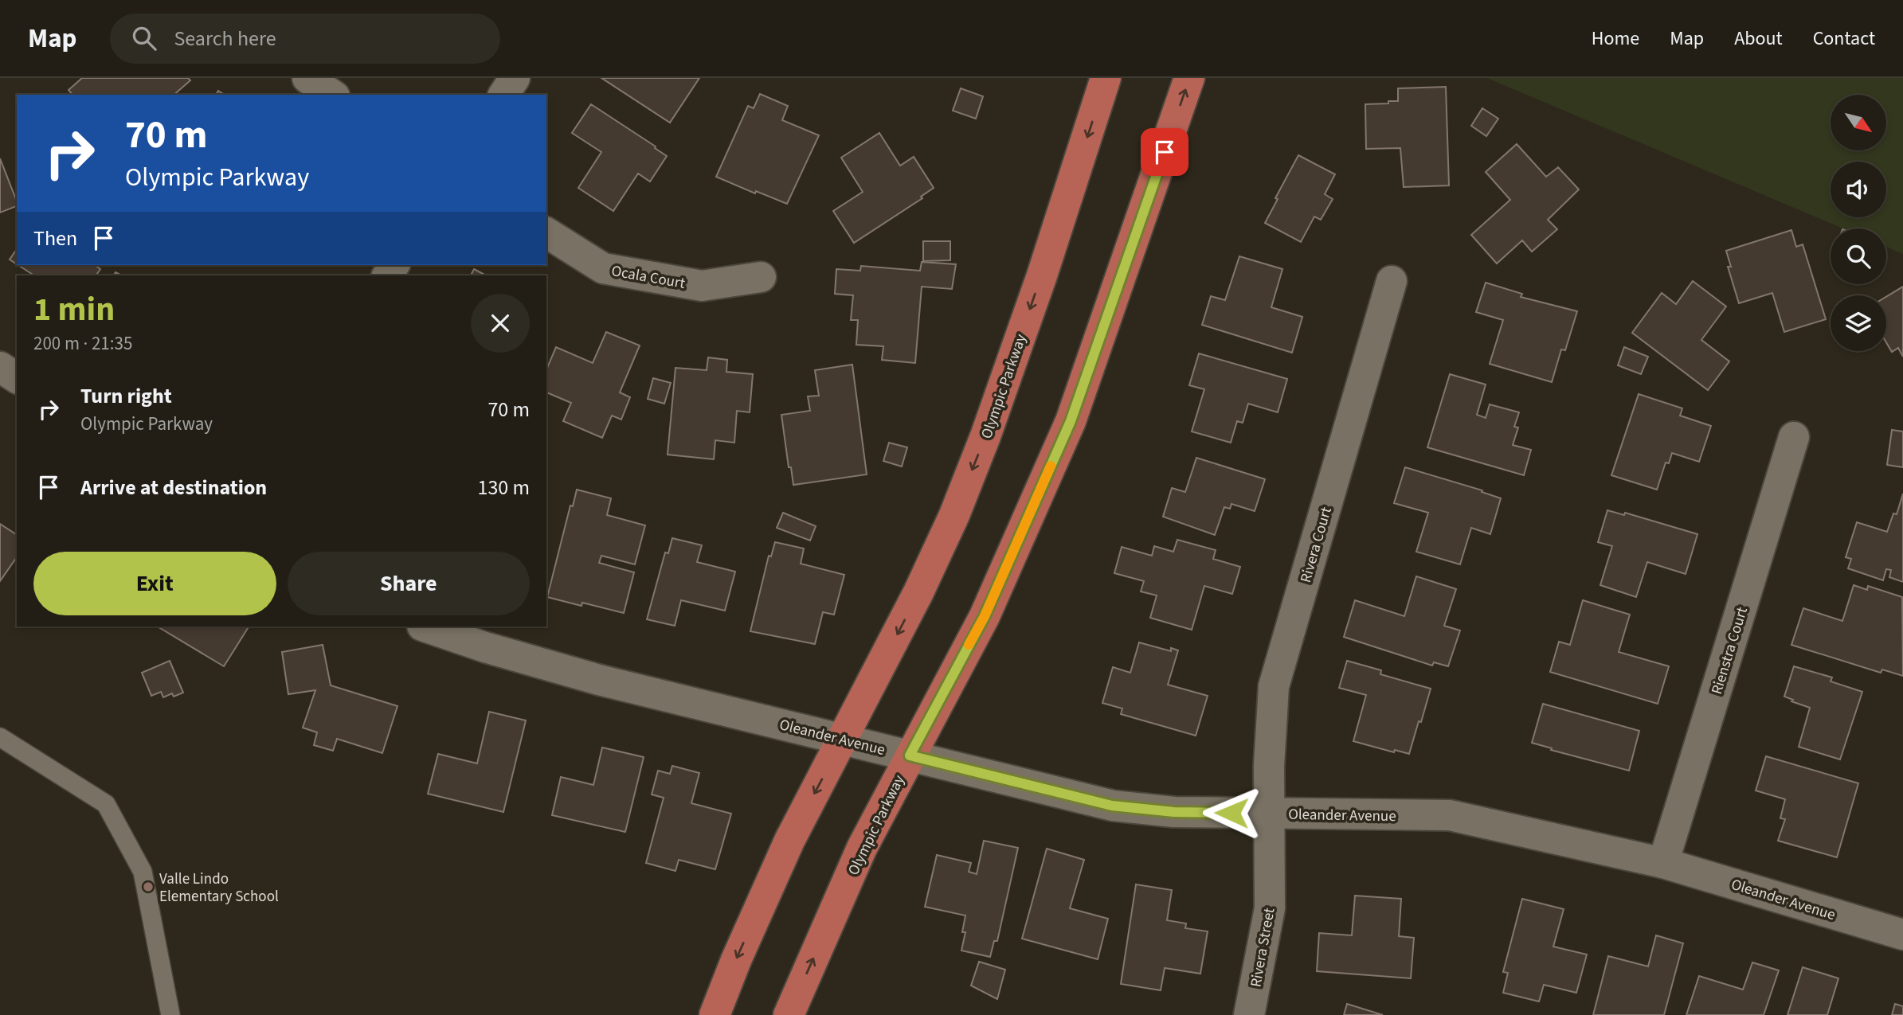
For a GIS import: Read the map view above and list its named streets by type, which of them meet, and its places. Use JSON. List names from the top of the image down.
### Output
{
  "streets": {
    "main road": ["Olympic Parkway"],
    "street": [
      "Ocala Court",
      "Rivera Court",
      "Rienstra Court",
      "Oleander Avenue",
      "Rivera Street"
    ]
  },
  "crossings": [
    ["Olympic Parkway", "Oleander Avenue"],
    ["Rivera Court", "Oleander Avenue"],
    ["Rivera Court", "Rivera Street"],
    ["Rienstra Court", "Oleander Avenue"],
    ["Oleander Avenue", "Rivera Street"]
  ],
  "places": ["Valle Lindo Elementary School"],
  "north": "bottom right",
  "page": {
    "header": "Map",
    "search": "Search here",
    "nav": [
      "Home",
      "Map",
      "About",
      "Contact"
    ],
    "turn": ["70 m", "Olympic Parkway"],
    "then": "Then",
    "heading": ["1 min", "200 m · 21:35"],
    "list": [
      {
        "name": "Turn right",
        "note": "Olympic Parkway",
        "value": "70 m"
      },
      {
        "name": "Arrive at destination",
        "value": "130 m"
      }
    ],
    "buttons": ["Exit", "Share"]
  }
}
